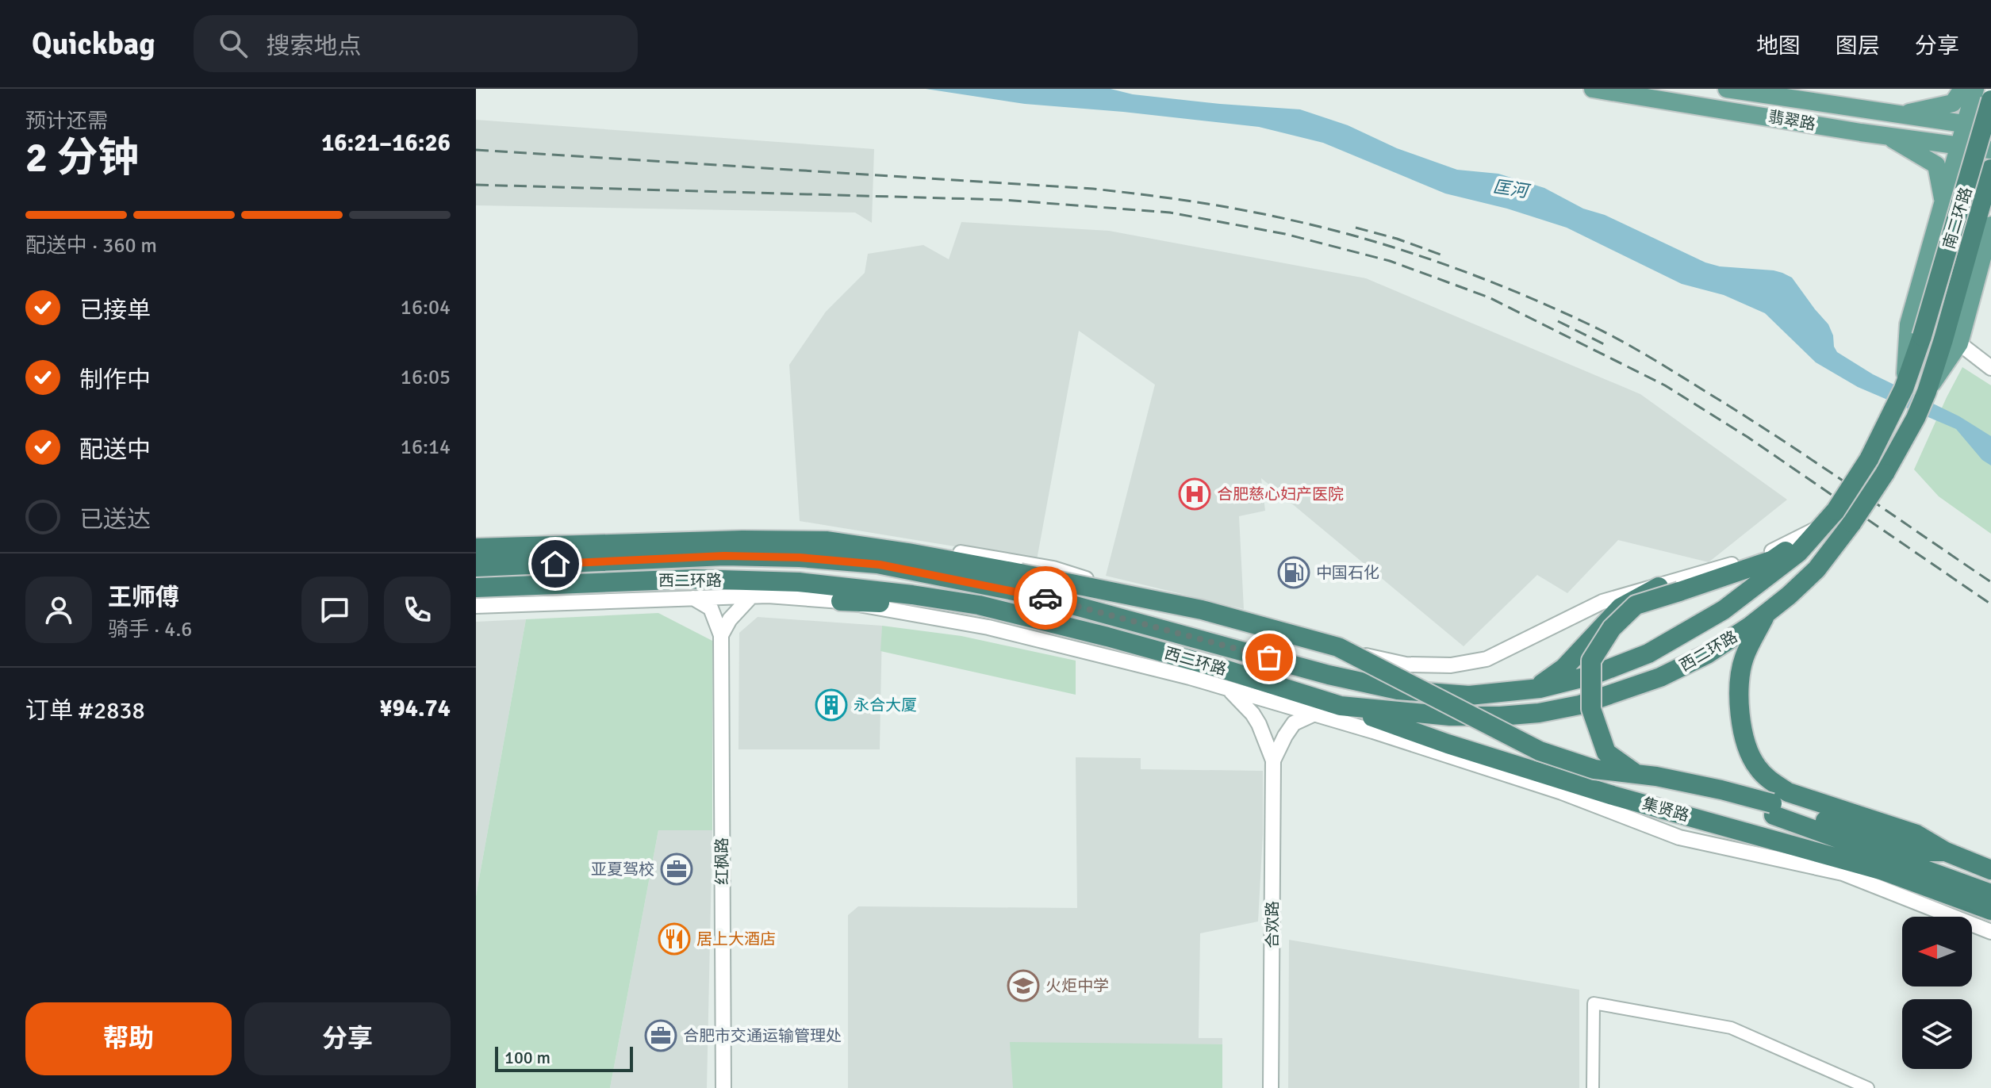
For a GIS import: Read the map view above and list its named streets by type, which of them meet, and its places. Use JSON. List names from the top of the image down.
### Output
{
  "streets": {
    "highway": ["南二环路", "西二环路", "集贤路"],
    "main road": ["翡翠路"],
    "street": ["红枫路", "合欢路"]
  },
  "crossings": [
    ["南二环路", "西二环路"],
    ["西二环路", "集贤路"]
  ],
  "water": ["匡河"],
  "places": {
    "hospital": ["合肥慈心妇产医院"],
    "fuel station": ["中国石化"],
    "building": ["永合大厦"],
    "office": ["亚夏驾校", "合肥市交通运输管理处"],
    "restaurant": ["居上大酒店"],
    "school or university": ["火炬中学"]
  },
  "scale_bar": "100 m",
  "north": "left",
  "page": {
    "header": "Quickbag",
    "search": "搜索地点",
    "nav": ["地图", "图层", "分享"],
    "heading": ["2 分钟", "预计还需", "16:21–16:26"],
    "panel": [
      "王师傅",
      "骑手 · 4.6",
      "订单 #2838",
      "¥94.74"
    ],
    "bar": "配送中 · 360 m",
    "list": [
      ["已接单", "16:04"],
      ["制作中", "16:05"],
      ["配送中", "16:14"],
      "已送达"
    ],
    "buttons": ["帮助", "分享"],
    "scale": "100 m"
  }
}
